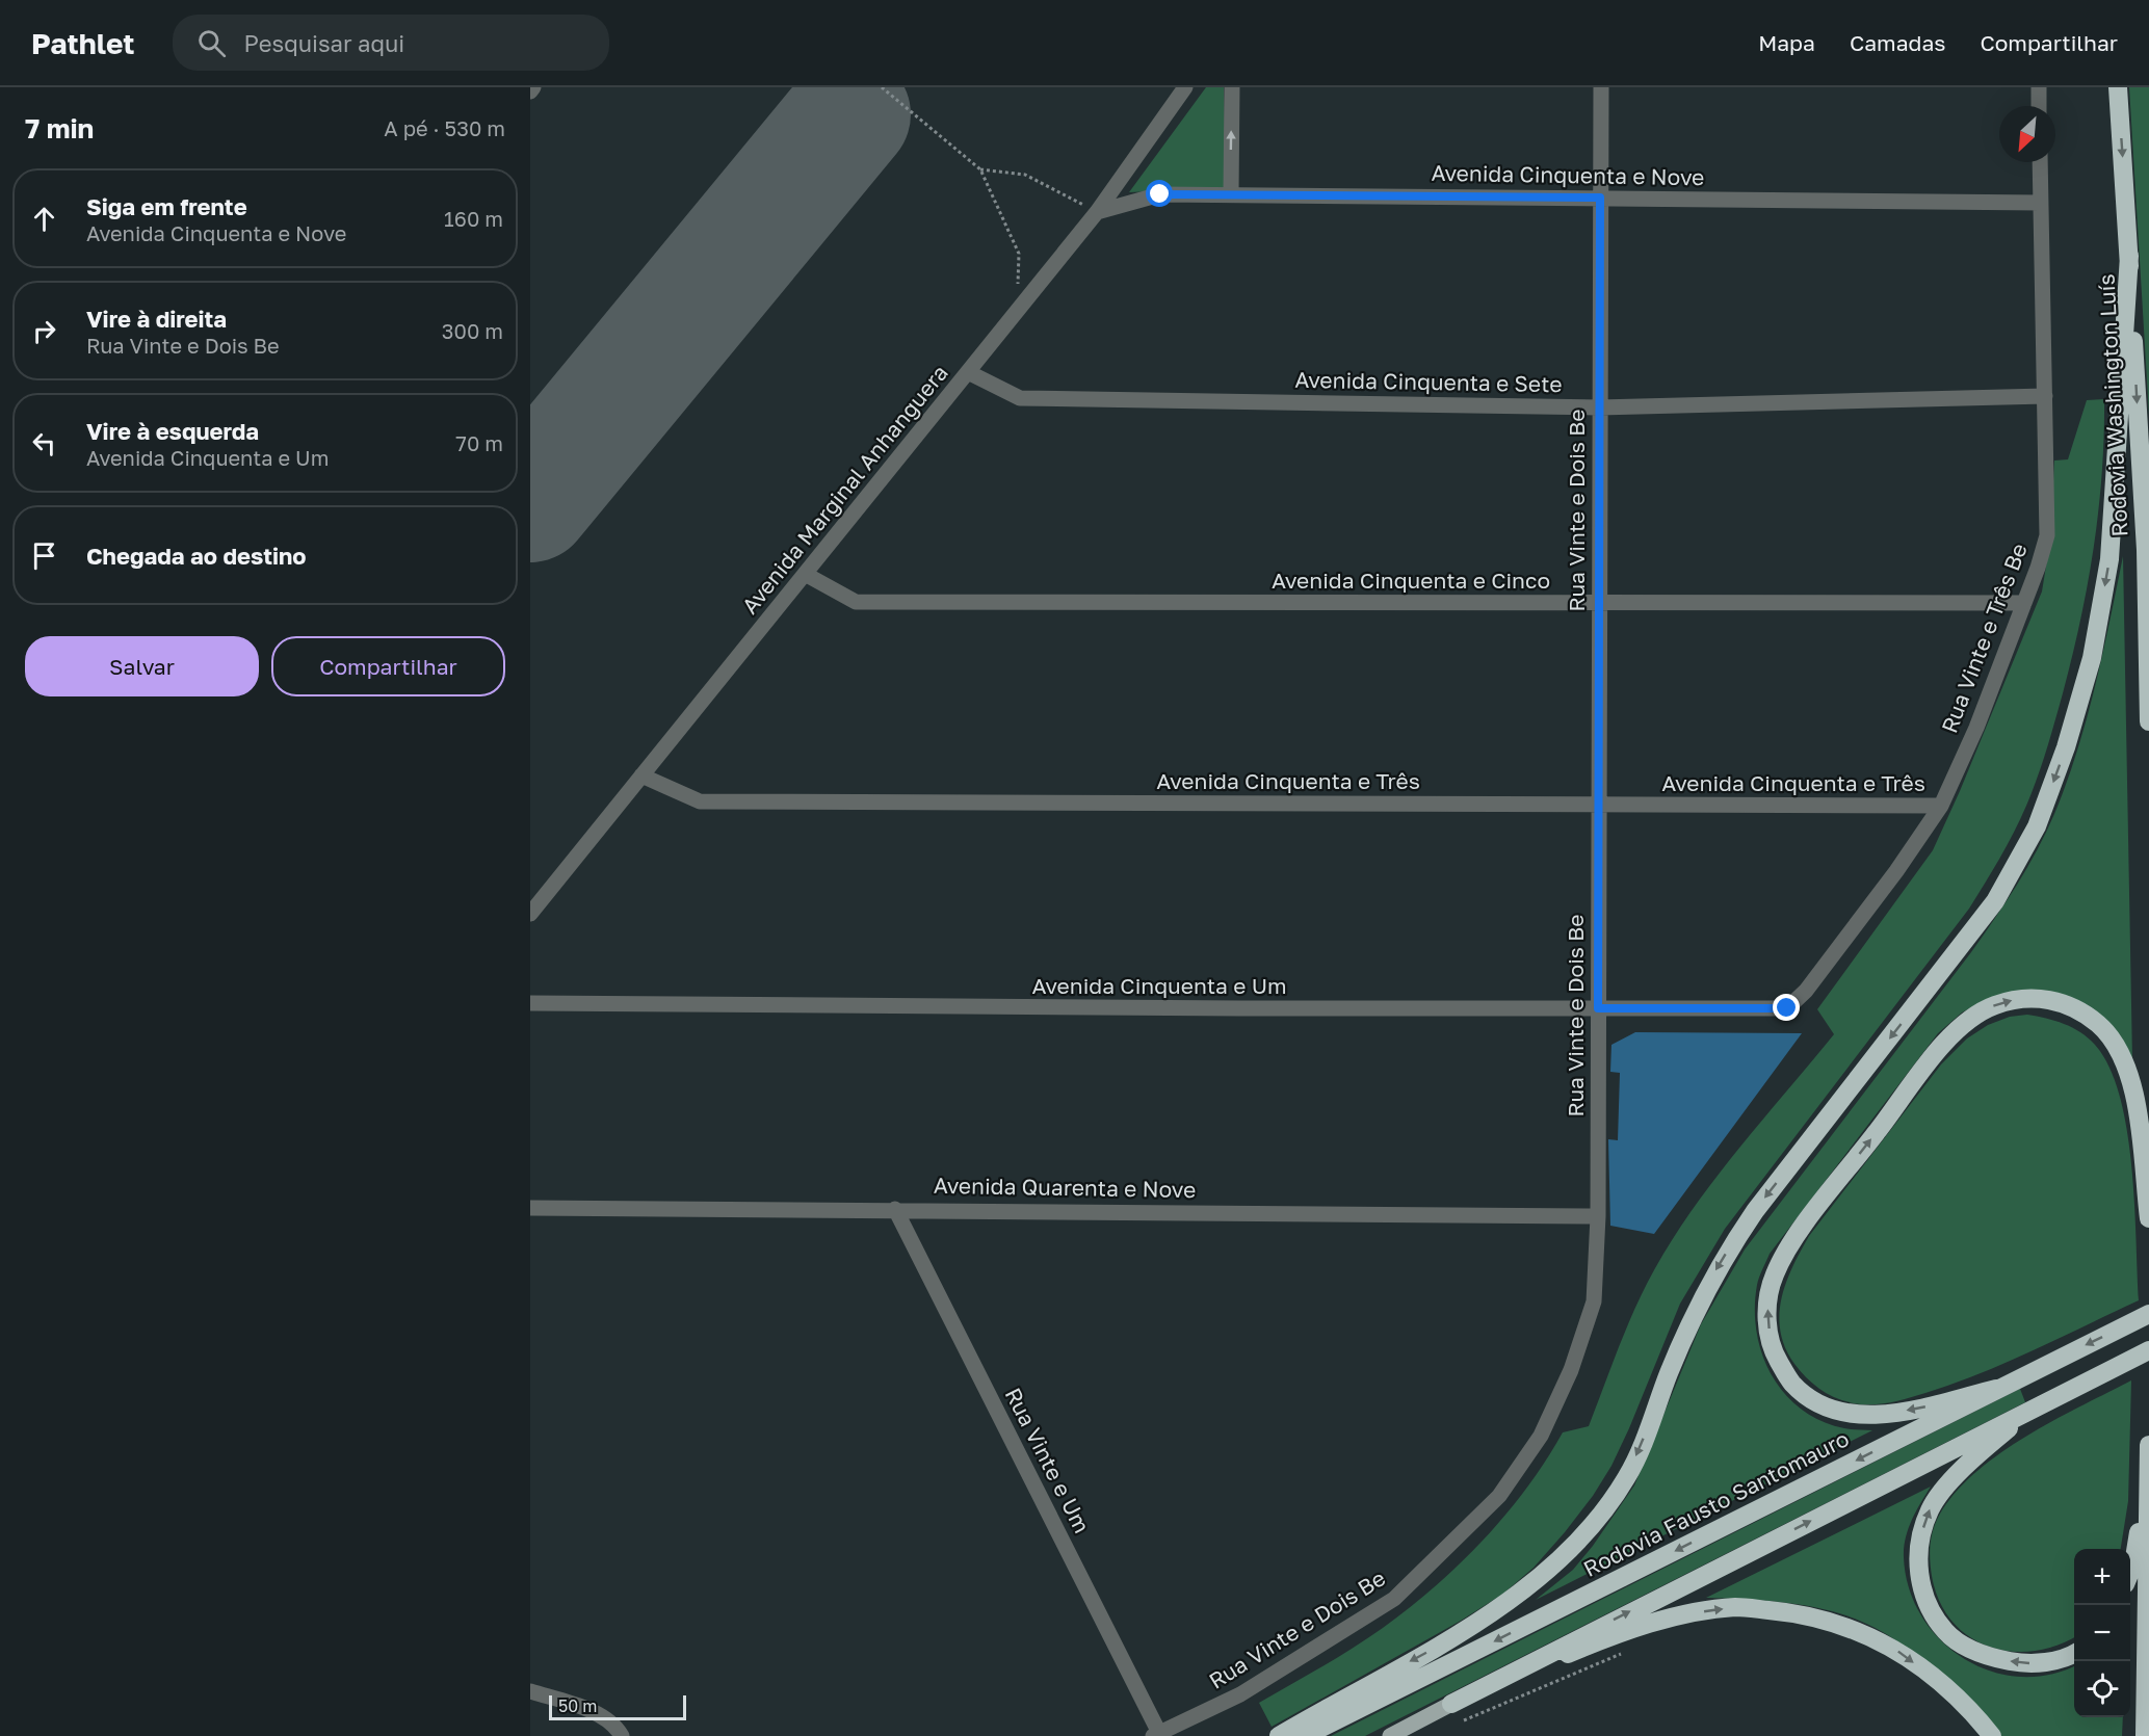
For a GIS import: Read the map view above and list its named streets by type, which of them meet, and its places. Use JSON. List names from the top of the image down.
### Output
{
  "streets": {
    "highway": ["Rodovia Washington Luís", "Rodovia Fausto Santomauro"],
    "street": [
      "Avenida Cinquenta e Nove",
      "Avenida Cinquenta e Sete",
      "Avenida Marginal Anhanguera",
      "Rua Vinte e Dois Be",
      "Avenida Cinquenta e Cinco",
      "Rua Vinte e Três Be",
      "Avenida Cinquenta e Três",
      "Avenida Cinquenta e Um",
      "Avenida Quarenta e Nove",
      "Rua Vinte e Um"
    ]
  },
  "crossings": [
    ["Avenida Cinquenta e Nove", "Avenida Marginal Anhanguera"],
    ["Avenida Cinquenta e Nove", "Rua Vinte e Dois Be"],
    ["Avenida Cinquenta e Nove", "Rua Vinte e Três Be"],
    ["Avenida Cinquenta e Sete", "Avenida Marginal Anhanguera"],
    ["Avenida Cinquenta e Sete", "Rua Vinte e Dois Be"],
    ["Avenida Cinquenta e Sete", "Rua Vinte e Três Be"],
    ["Avenida Marginal Anhanguera", "Avenida Cinquenta e Cinco"],
    ["Avenida Marginal Anhanguera", "Avenida Cinquenta e Três"],
    ["Rua Vinte e Dois Be", "Avenida Cinquenta e Cinco"],
    ["Rua Vinte e Dois Be", "Avenida Cinquenta e Três"],
    ["Rua Vinte e Dois Be", "Avenida Cinquenta e Um"],
    ["Rua Vinte e Dois Be", "Avenida Quarenta e Nove"],
    ["Rua Vinte e Dois Be", "Rua Vinte e Um"],
    ["Avenida Cinquenta e Cinco", "Rua Vinte e Três Be"],
    ["Rua Vinte e Três Be", "Avenida Cinquenta e Três"],
    ["Rua Vinte e Três Be", "Avenida Cinquenta e Um"],
    ["Avenida Quarenta e Nove", "Rua Vinte e Um"]
  ],
  "one_way": ["Rodovia Washington Luís"],
  "scale_bar": "50 m",
  "north": "bottom left",
  "page": {
    "header": "Pathlet",
    "search": "Pesquisar aqui",
    "nav": ["Mapa", "Camadas", "Compartilhar"],
    "heading": ["7 min", "A pé · 530 m"],
    "list": [
      ["Siga em frente", "Avenida Cinquenta e Nove", "160 m"],
      ["Vire à direita", "Rua Vinte e Dois Be", "300 m"],
      ["Vire à esquerda", "Avenida Cinquenta e Um", "70 m"],
      "Chegada ao destino"
    ],
    "buttons": ["Salvar", "Compartilhar"],
    "map_buttons": ["+", "−"],
    "scale": "50 m"
  }
}
